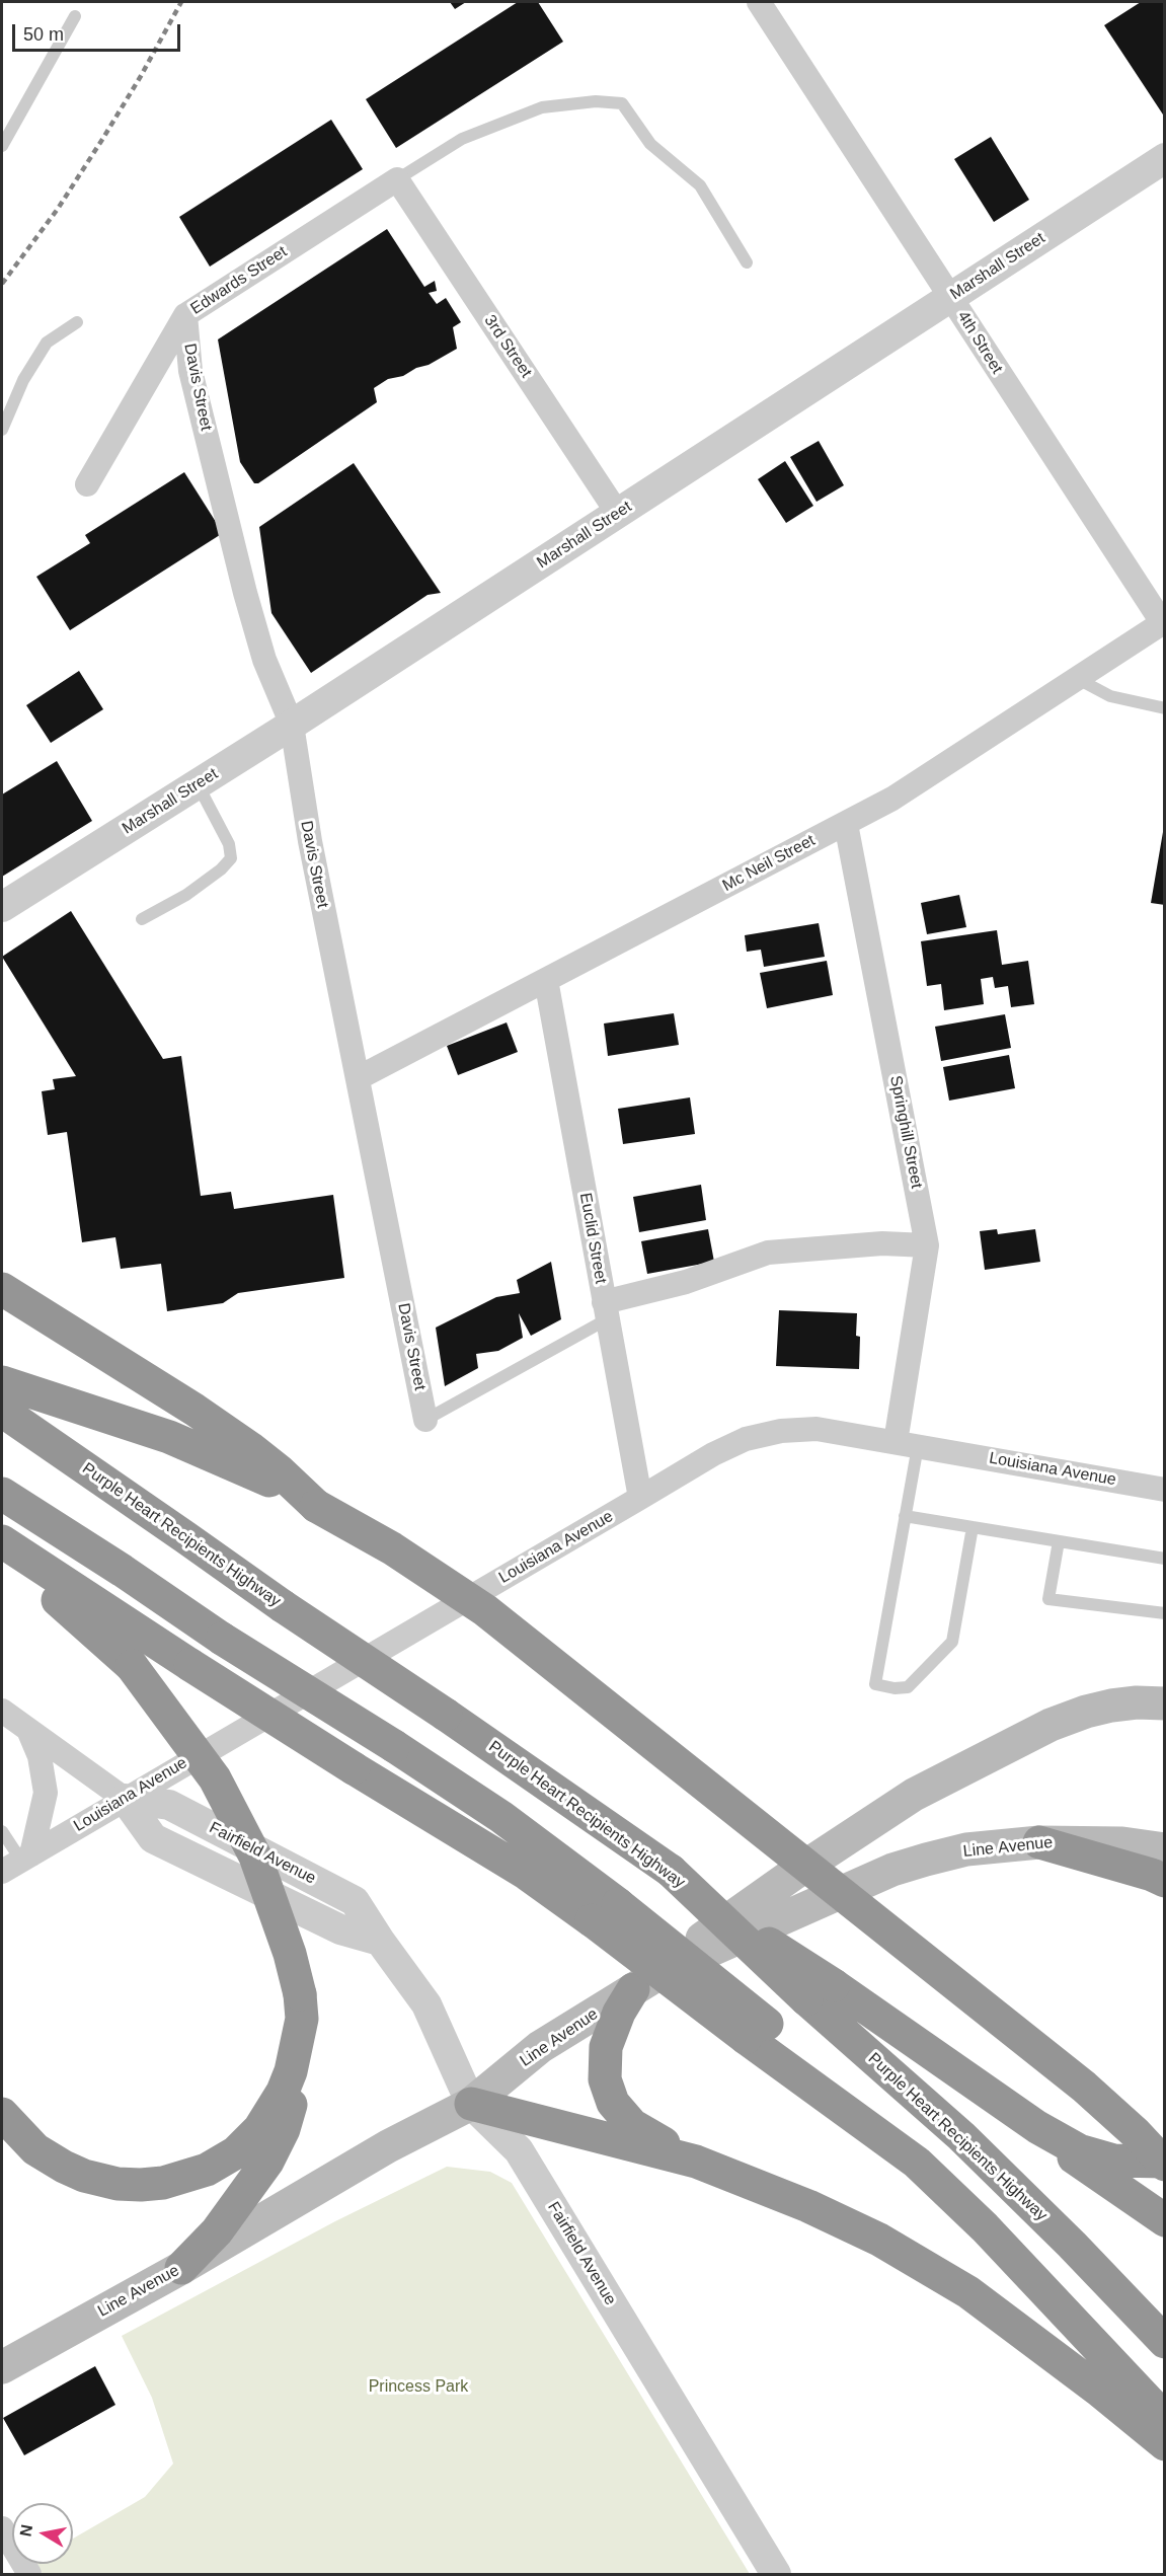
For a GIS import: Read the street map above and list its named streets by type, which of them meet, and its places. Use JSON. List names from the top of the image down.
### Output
{
  "streets": {
    "highway": ["Purple Heart Recipients Highway"],
    "main road": ["Line Avenue"],
    "street": [
      "Marshall Street",
      "Edwards Street",
      "4th Street",
      "3rd Street",
      "Davis Street",
      "Mc Neil Street",
      "Springhill Street",
      "Euclid Street",
      "Louisiana Avenue",
      "Fairfield Avenue"
    ]
  },
  "crossings": [
    ["Marshall Street", "4th Street"],
    ["Marshall Street", "3rd Street"],
    ["Marshall Street", "Davis Street"],
    ["Edwards Street", "3rd Street"],
    ["Edwards Street", "Davis Street"],
    ["4th Street", "Mc Neil Street"],
    ["Davis Street", "Mc Neil Street"],
    ["Mc Neil Street", "Springhill Street"],
    ["Mc Neil Street", "Euclid Street"],
    ["Springhill Street", "Louisiana Avenue"],
    ["Euclid Street", "Louisiana Avenue"],
    ["Louisiana Avenue", "Fairfield Avenue"],
    ["Line Avenue", "Fairfield Avenue"]
  ],
  "parks": ["Princess Park"],
  "scale_bar": "50 m",
  "north": "left"
}
